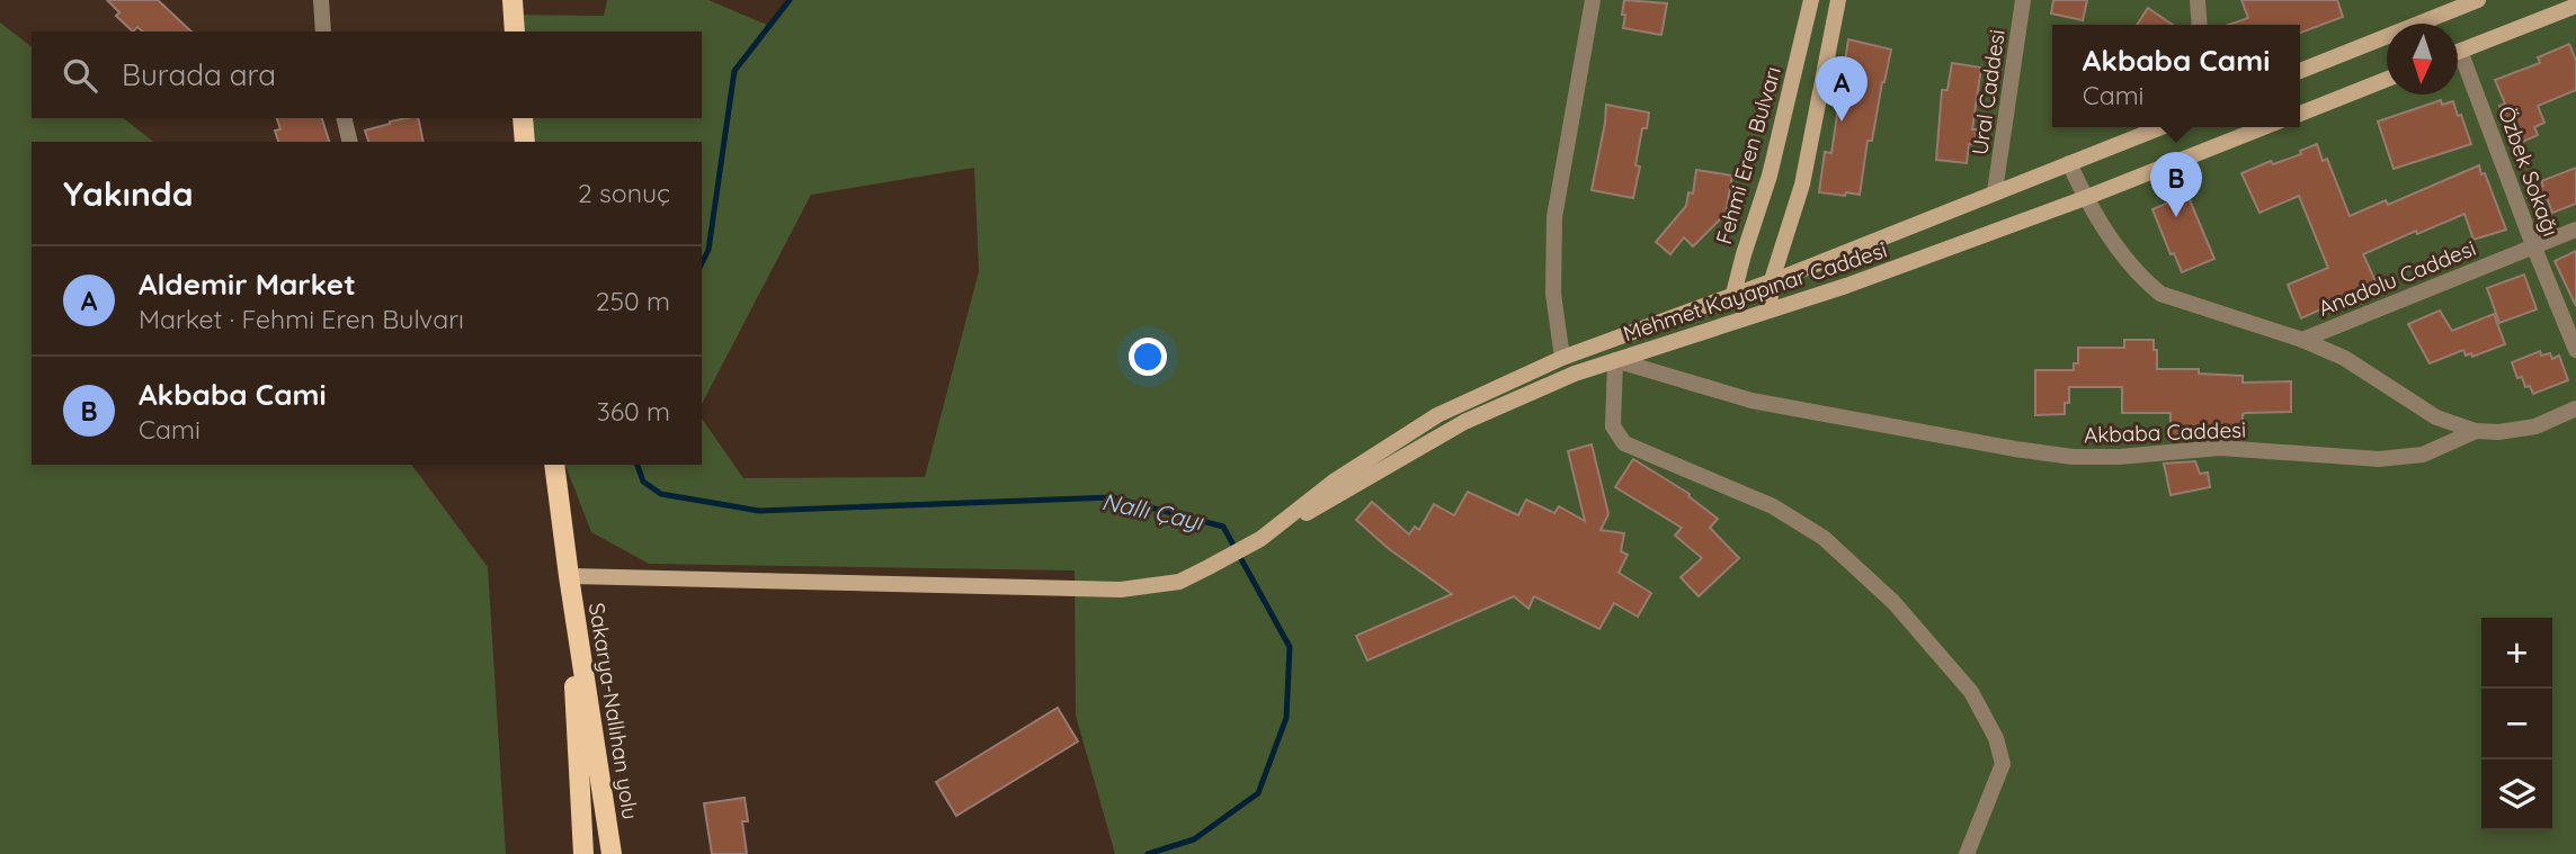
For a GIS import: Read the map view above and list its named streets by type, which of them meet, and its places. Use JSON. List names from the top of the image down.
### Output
{
  "streets": {
    "main road": ["Fehmi Eren Bulvarı", "Mehmet Kayapınar Caddesi", "Sakarya-Nallıhan yolu"],
    "street": [
      "Ural Caddesi",
      "Özbek Sokağı",
      "Anadolu Caddesi",
      "Akbaba Caddesi"
    ]
  },
  "crossings": [
    ["Ural Caddesi", "Mehmet Kayapınar Caddesi"],
    ["Fehmi Eren Bulvarı", "Mehmet Kayapınar Caddesi"],
    ["Özbek Sokağı", "Anadolu Caddesi"],
    ["Anadolu Caddesi", "Mehmet Kayapınar Caddesi"],
    ["Mehmet Kayapınar Caddesi", "Akbaba Caddesi"]
  ],
  "water": ["Nallı Çayı"],
  "north": "bottom",
  "page": {
    "popup": ["Akbaba Cami", "Cami"],
    "search": "Burada ara",
    "pins": ["A", "B"],
    "heading": ["Yakında", "2 sonuç"],
    "list": [
      {
        "mark": "A",
        "name": "Aldemir Market",
        "note": "Market · Fehmi Eren Bulvarı",
        "value": "250 m"
      },
      {
        "mark": "B",
        "name": "Akbaba Cami",
        "note": "Cami",
        "value": "360 m"
      }
    ],
    "map_buttons": ["+", "−"]
  }
}
